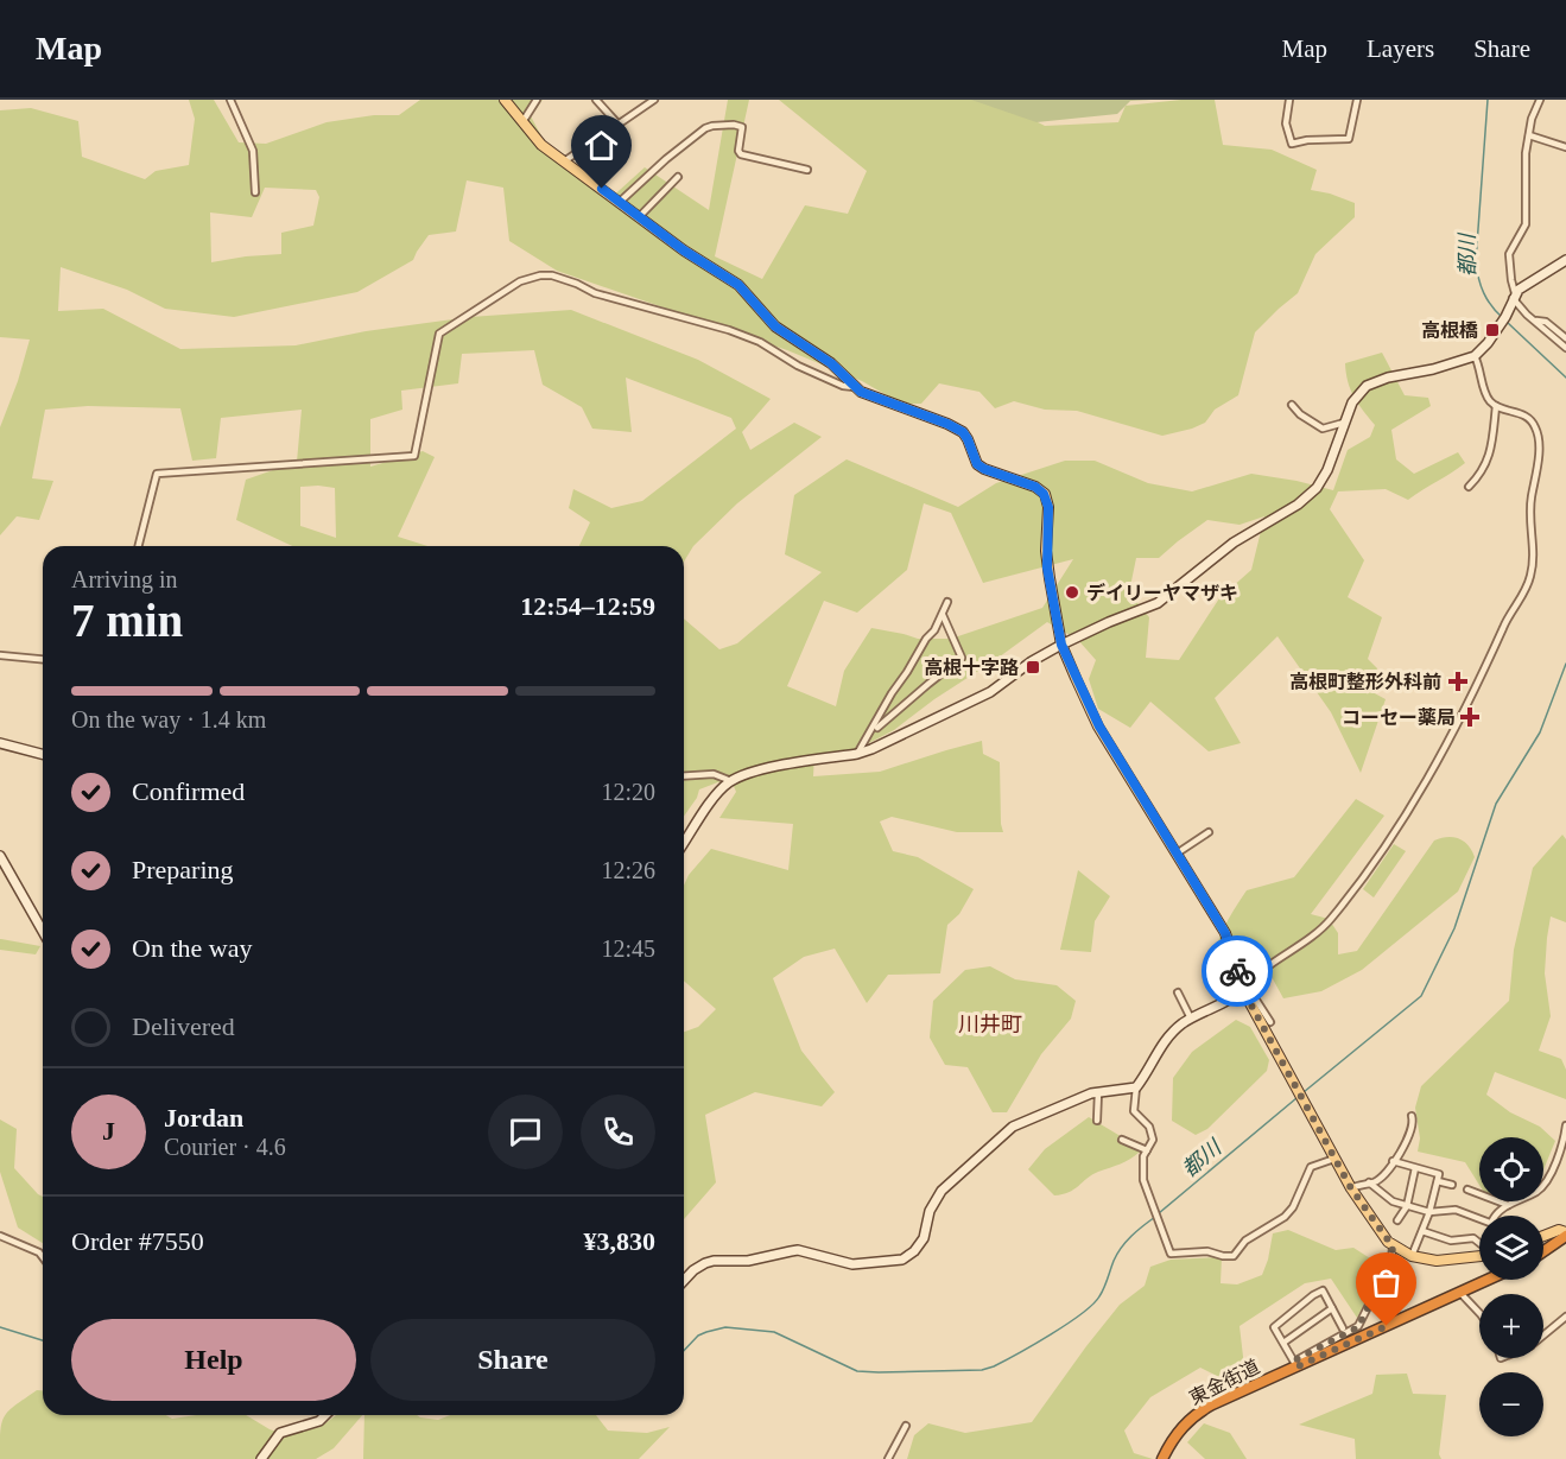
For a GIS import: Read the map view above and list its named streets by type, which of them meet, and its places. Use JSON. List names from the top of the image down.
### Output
{
  "streets": {
    "highway": ["東金街道"]
  },
  "districts": ["川井町"],
  "water": ["都川"],
  "places": {
    "transit": ["高根橋", "高根十字路"],
    "other": ["デイリーヤマザキ"],
    "health": ["高根町整形外科前", "コーセー薬局"]
  },
  "page": {
    "header": "Map",
    "nav": ["Map", "Layers", "Share"],
    "heading": ["7 min", "Arriving in", "12:54–12:59"],
    "panel": [
      "Jordan",
      "Courier · 4.6",
      "Order #7550",
      "¥3,830"
    ],
    "bar": "On the way · 1.4 km",
    "list": [
      ["Confirmed", "12:20"],
      ["Preparing", "12:26"],
      ["On the way", "12:45"],
      "Delivered"
    ],
    "round": "J",
    "map_buttons": ["+", "−"],
    "buttons": ["Help", "Share"]
  }
}
